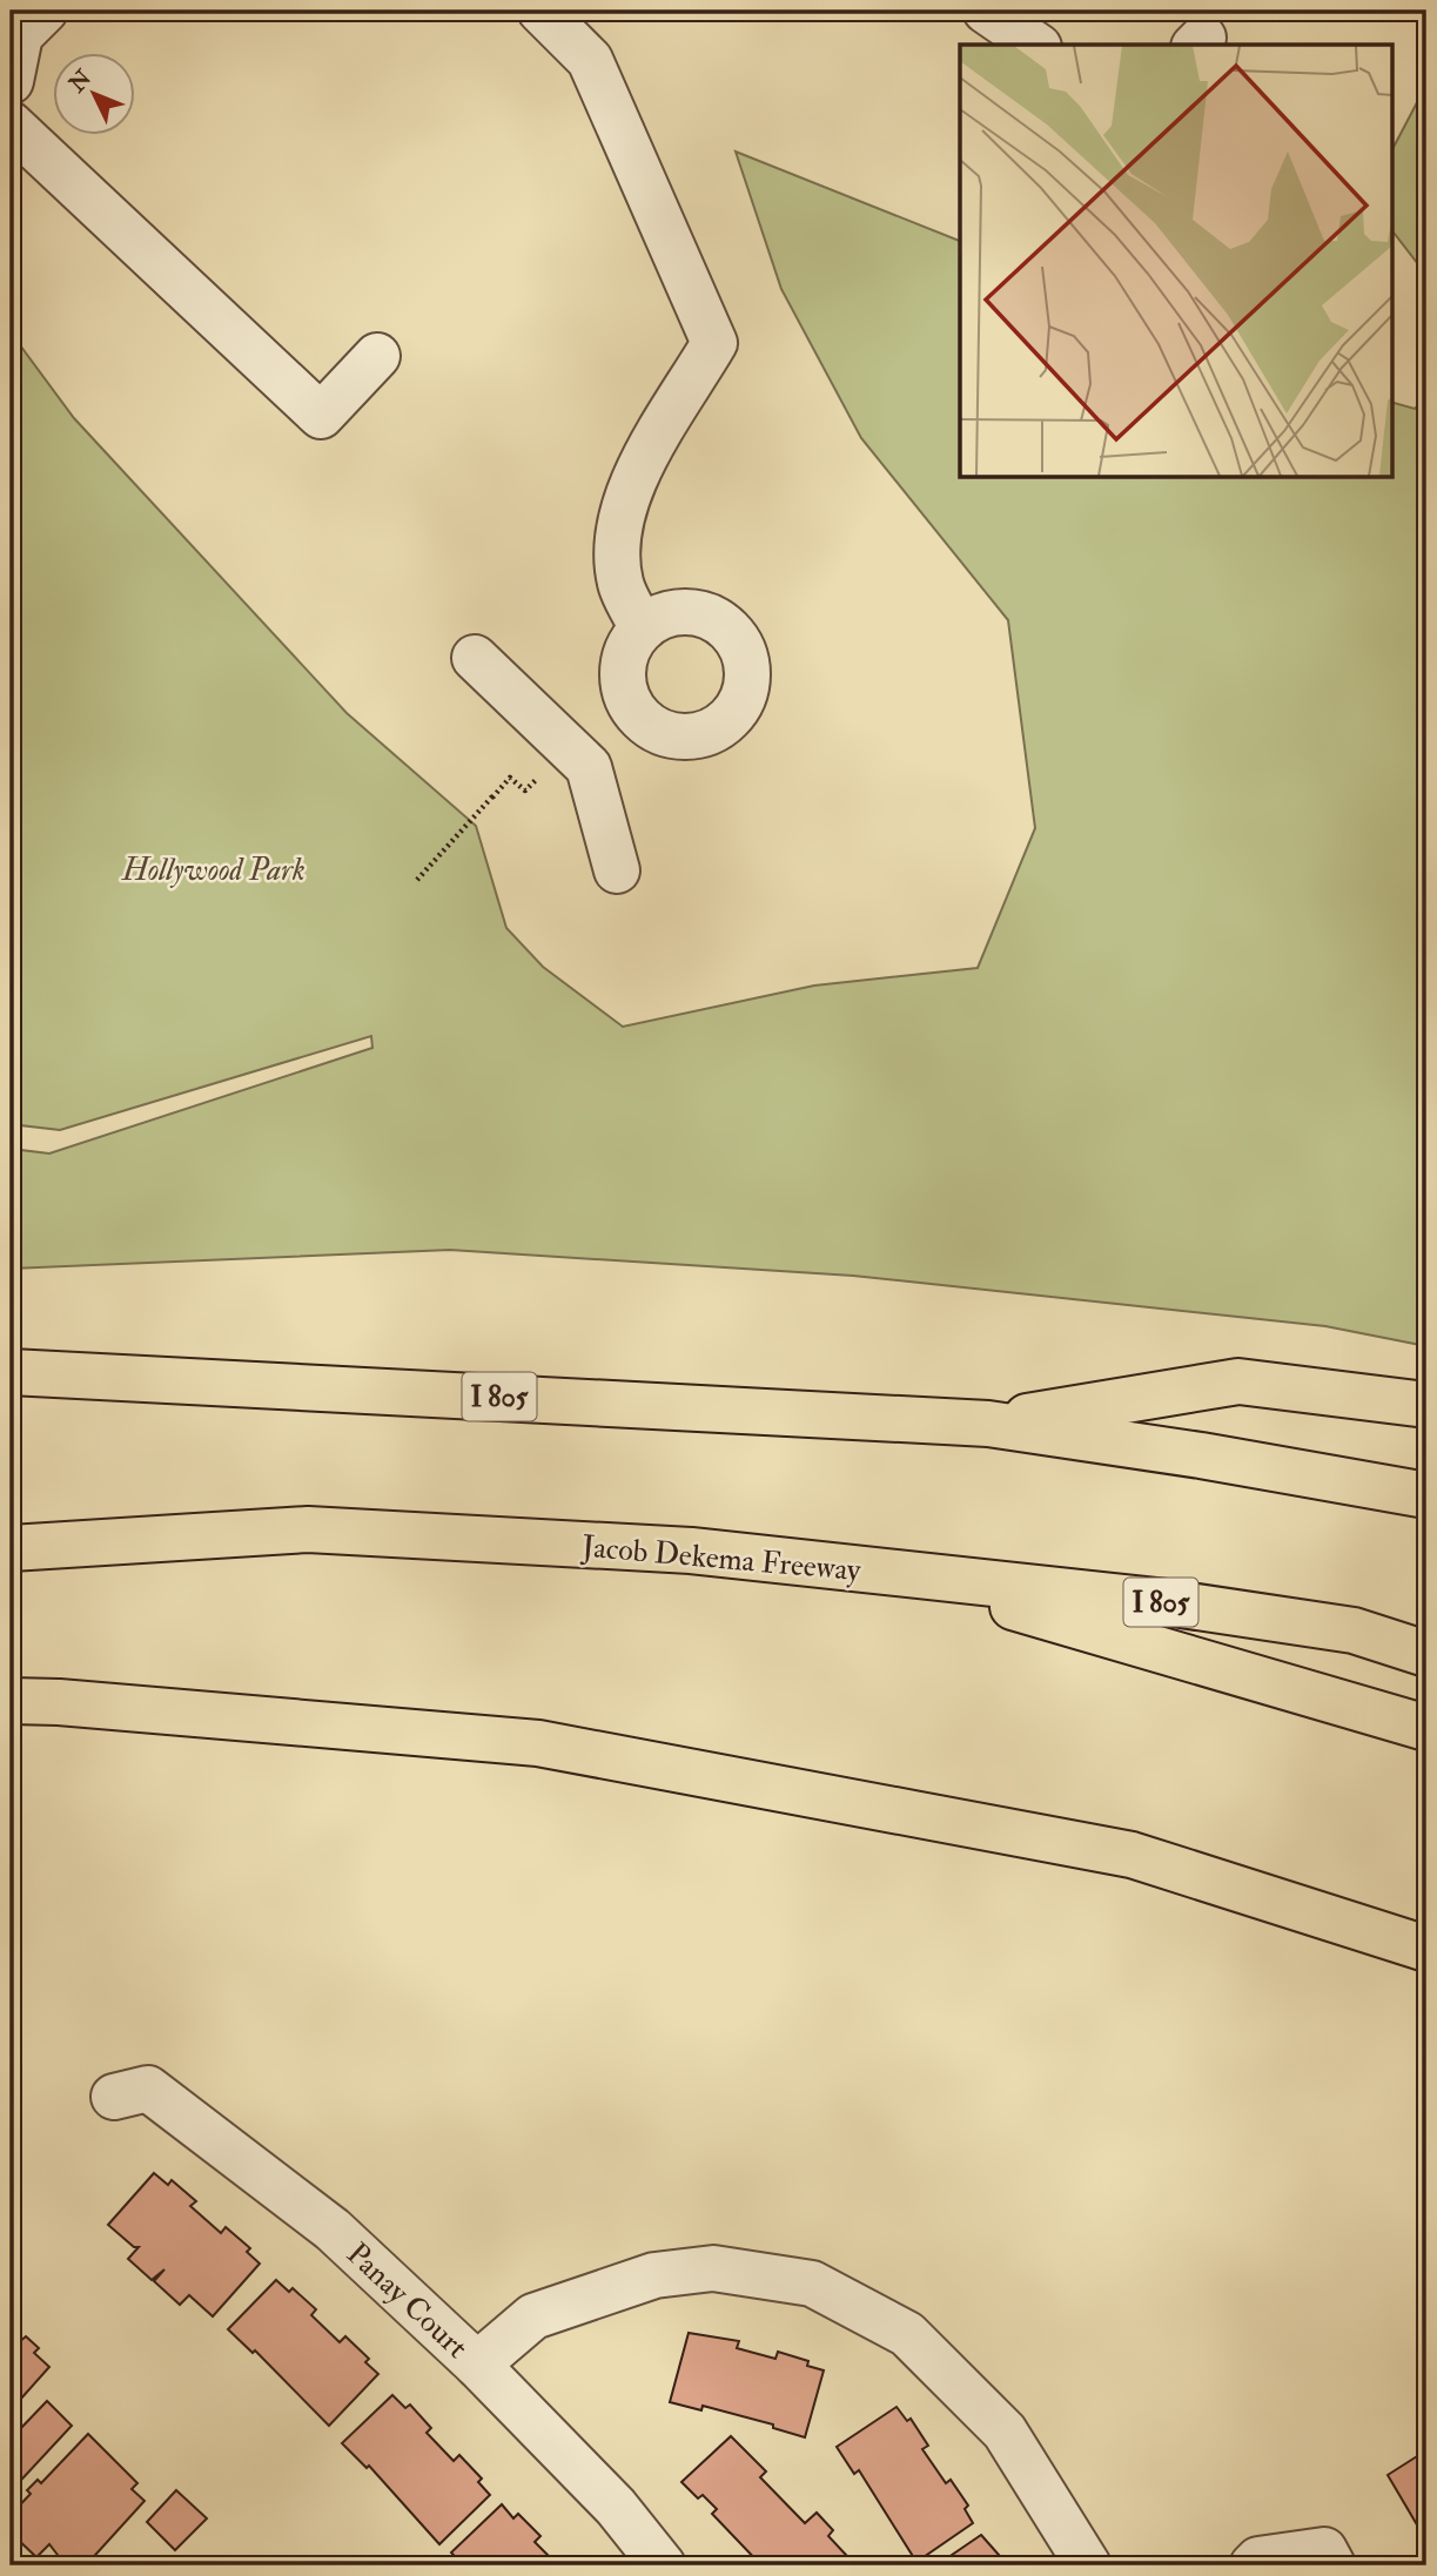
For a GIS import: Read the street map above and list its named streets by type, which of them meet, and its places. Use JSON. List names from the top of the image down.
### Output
{
  "streets": {
    "highway": ["I 805", "Jacob Dekema Freeway"],
    "street": ["Panay Court"]
  },
  "parks": ["Hollywood Park"],
  "north": "top left"
}
